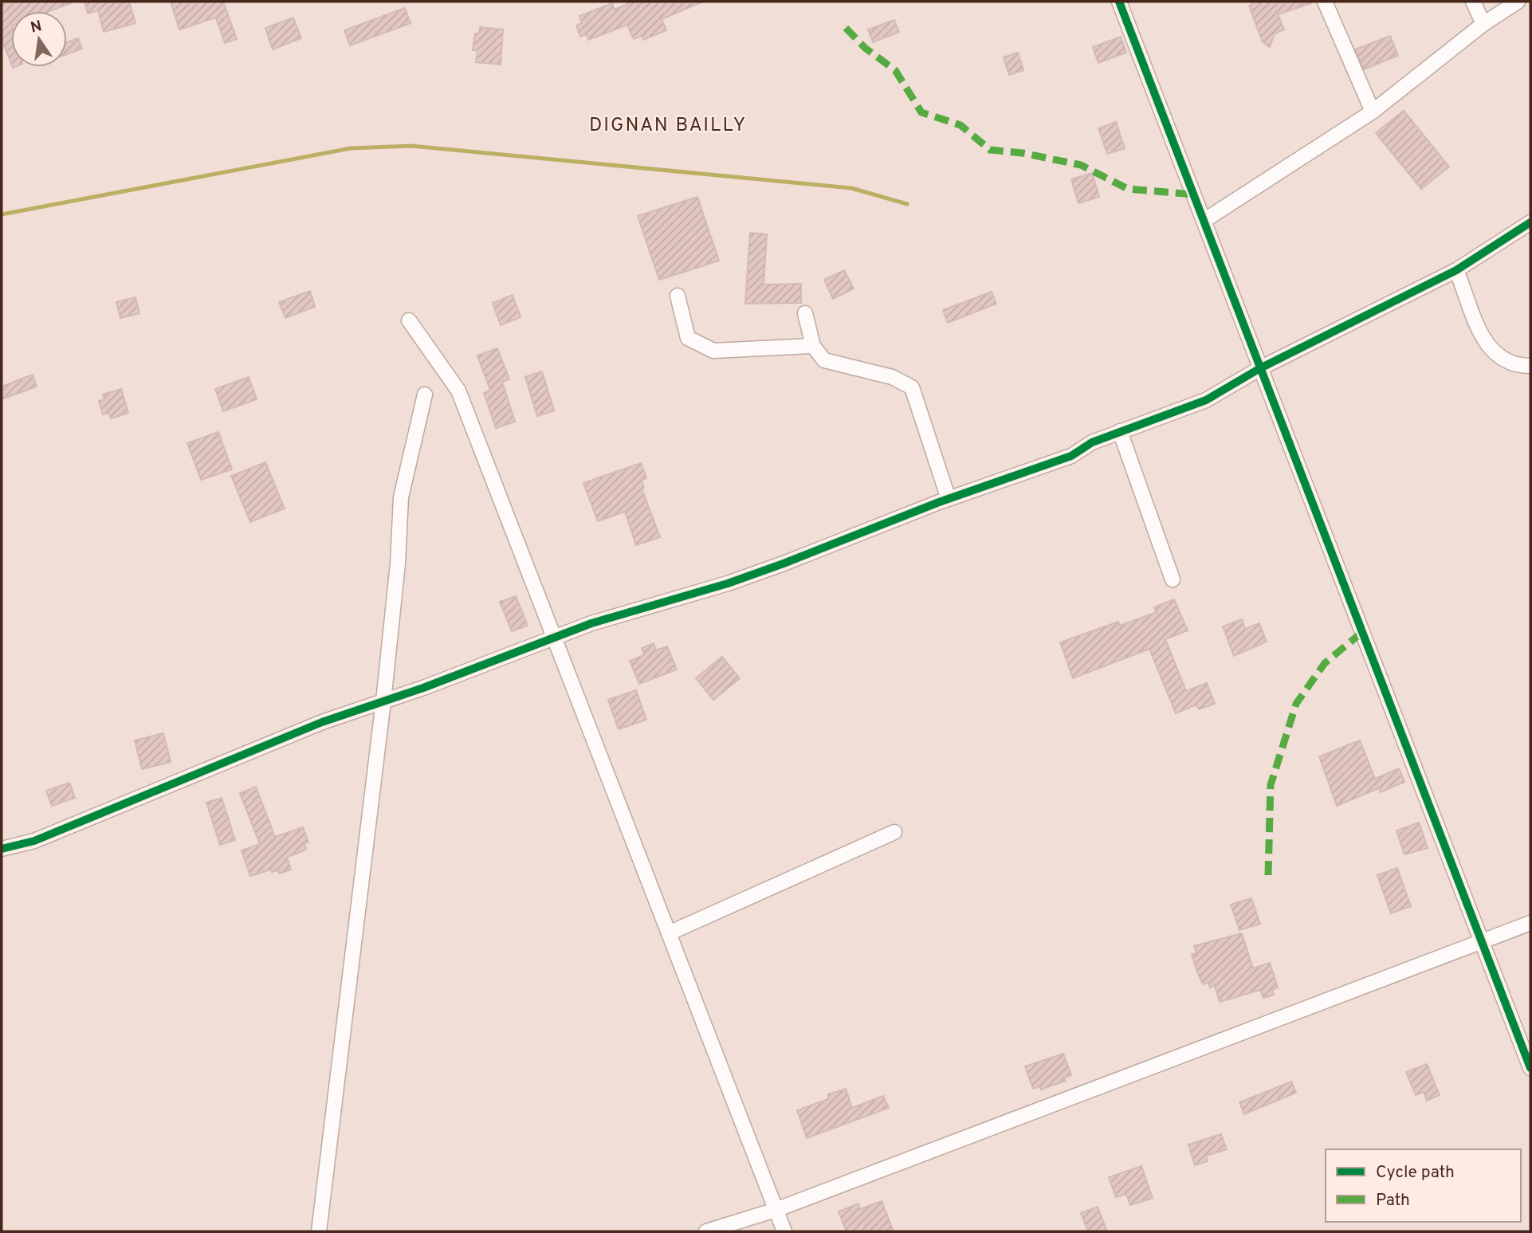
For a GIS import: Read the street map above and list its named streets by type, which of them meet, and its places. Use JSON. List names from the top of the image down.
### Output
{
  "districts": ["DIGNAN BAILLY"],
  "legend": ["Cycle path", "Path"],
  "north": "top"
}
